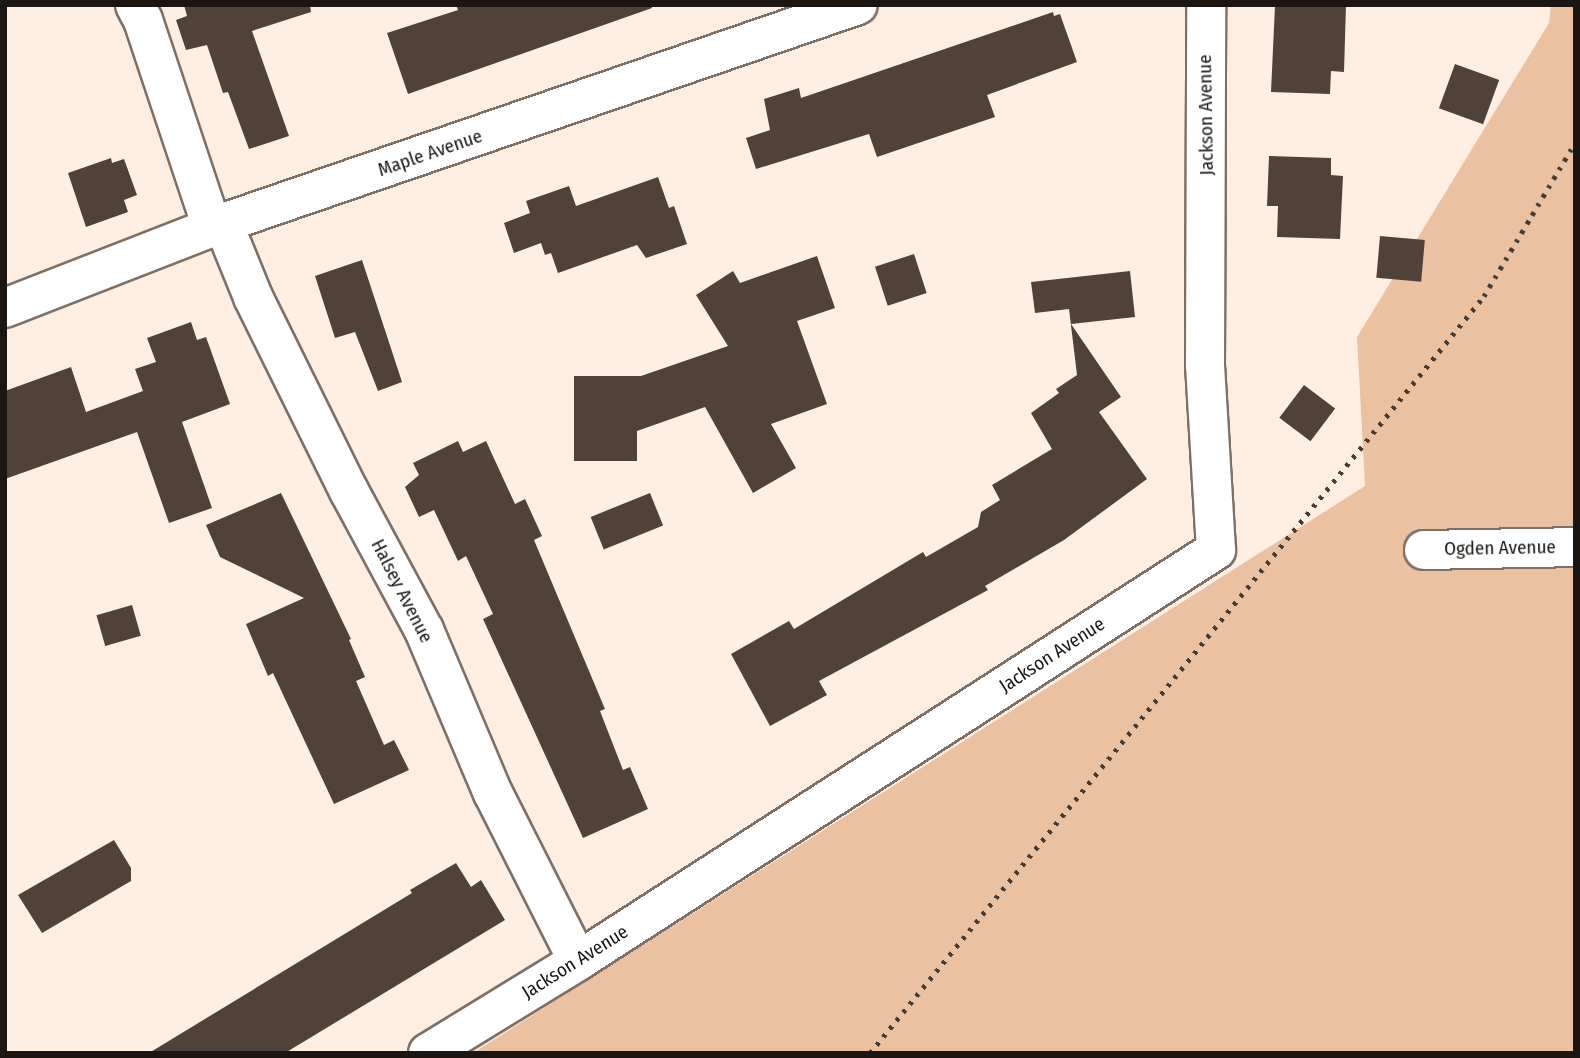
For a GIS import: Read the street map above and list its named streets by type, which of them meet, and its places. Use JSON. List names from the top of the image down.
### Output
{
  "streets": {
    "street": [
      "Jackson Avenue",
      "Maple Avenue",
      "Ogden Avenue",
      "Halsey Avenue"
    ]
  },
  "crossings": [
    ["Jackson Avenue", "Halsey Avenue"],
    ["Maple Avenue", "Halsey Avenue"]
  ]
}
